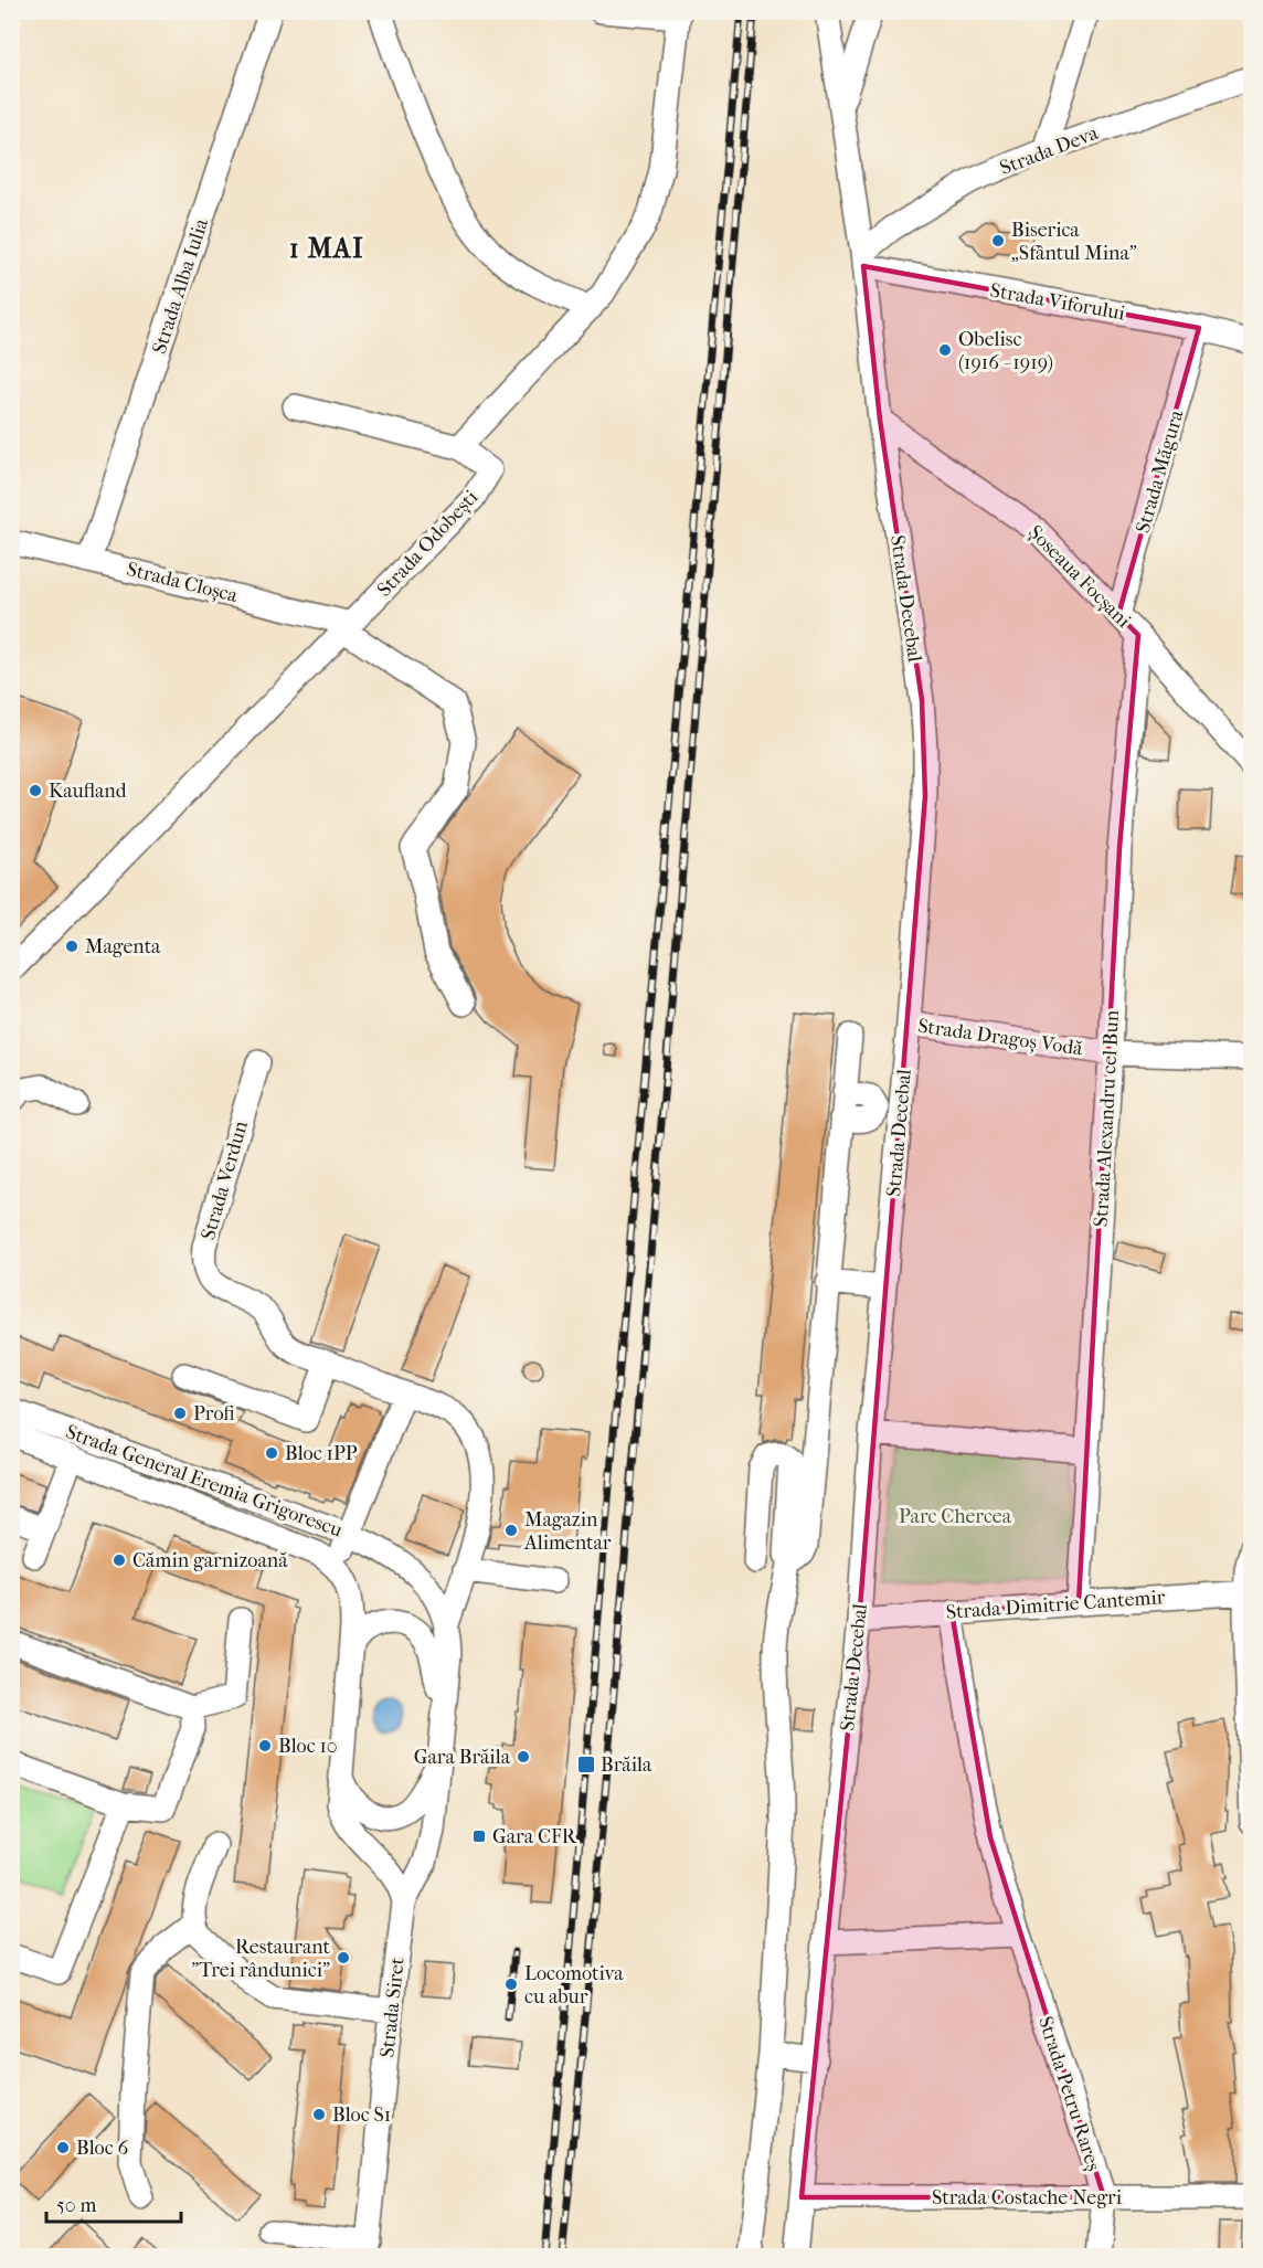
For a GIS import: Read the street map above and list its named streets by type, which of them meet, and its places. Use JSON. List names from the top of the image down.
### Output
{
  "streets": {
    "street": [
      "Strada Deva",
      "Strada Alba Iulia",
      "Strada Viforului",
      "Strada Măgura",
      "Strada Odobești",
      "Șoseaua Focșani",
      "Strada Cloșca",
      "Strada Decebal",
      "Strada Dragoș Vodă",
      "Strada Alexandru cel Bun",
      "Strada Verdun",
      "Strada General Eremia Grigorescu",
      "Strada Dimitrie Cantemir",
      "Strada Siret",
      "Strada Petru Rareș",
      "Strada Costache Negri"
    ]
  },
  "crossings": [
    ["Strada Deva", "Strada Viforului"],
    ["Strada Deva", "Strada Decebal"],
    ["Strada Alba Iulia", "Strada Cloșca"],
    ["Strada Viforului", "Strada Măgura"],
    ["Strada Viforului", "Strada Decebal"],
    ["Strada Măgura", "Șoseaua Focșani"],
    ["Strada Odobești", "Strada Cloșca"],
    ["Șoseaua Focșani", "Strada Decebal"],
    ["Șoseaua Focșani", "Strada Alexandru cel Bun"],
    ["Strada Decebal", "Strada Dragoș Vodă"],
    ["Strada Decebal", "Strada Dimitrie Cantemir"],
    ["Strada Decebal", "Strada Costache Negri"],
    ["Strada Dragoș Vodă", "Strada Alexandru cel Bun"],
    ["Strada Alexandru cel Bun", "Strada Dimitrie Cantemir"],
    ["Strada Verdun", "Strada Siret"],
    ["Strada General Eremia Grigorescu", "Strada Siret"],
    ["Strada Dimitrie Cantemir", "Strada Petru Rareș"],
    ["Strada Petru Rareș", "Strada Costache Negri"]
  ],
  "districts": ["1 MAI"],
  "parks": ["Parc Chercea"],
  "places": {
    "other": [
      "Biserica „Sfântul Mina\"",
      "Obelisc (1916 - 1919)",
      "Kaufland",
      "Magenta",
      "Profi",
      "Bloc 1PP",
      "Magazin Alimentar",
      "Cămin garnizoană",
      "Bloc 10",
      "Gara Brăila",
      "Restaurant \"Trei rândunici\"",
      "Locomotiva cu abur",
      "Bloc S1",
      "Bloc 6"
    ],
    "transit": ["Brăila", "Gara CFR"]
  },
  "scale_bar": "50 m"
}
